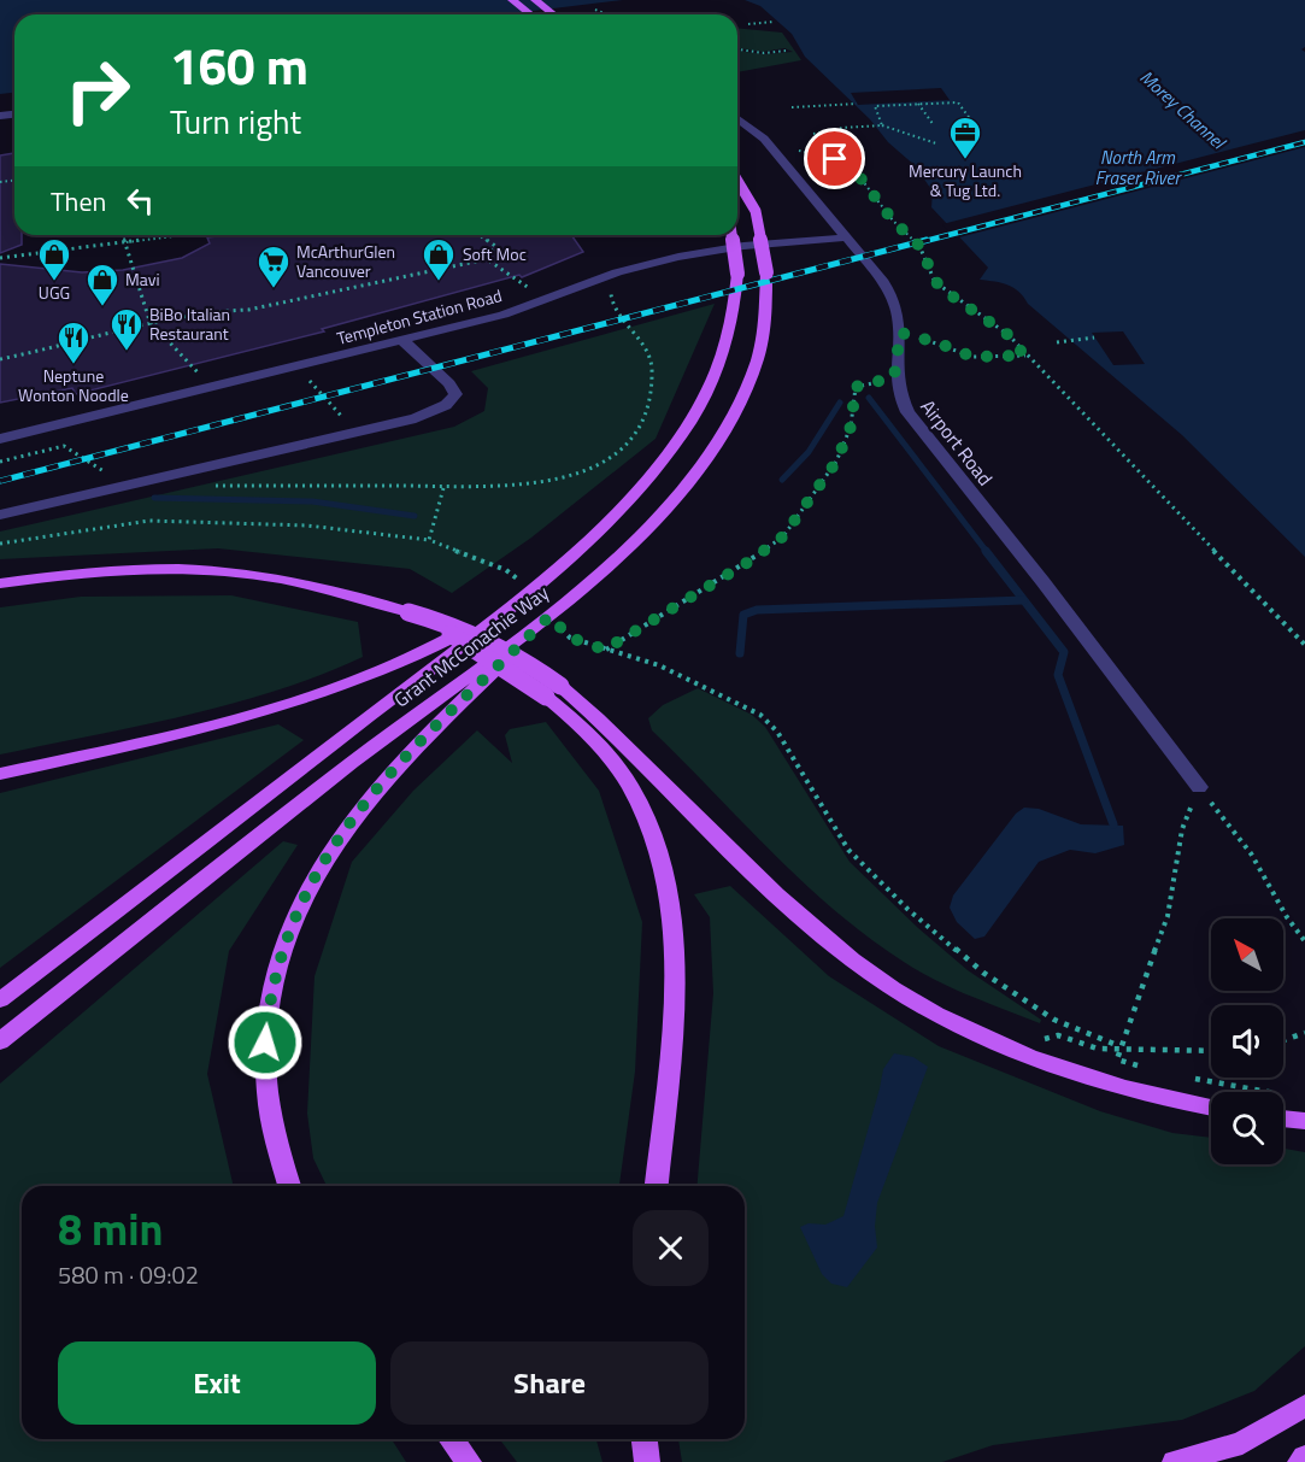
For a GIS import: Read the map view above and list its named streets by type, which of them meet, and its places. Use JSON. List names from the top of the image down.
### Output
{
  "streets": {
    "main road": ["Grant McConachie Way"],
    "street": ["Templeton Station Road", "Airport Road"]
  },
  "crossings": [
    ["Templeton Station Road", "Airport Road"]
  ],
  "water": ["Morey Channel", "North Arm Fraser River"],
  "places": {
    "office": ["Mercury Launch & Tug Ltd."],
    "shop": ["UGG", "Soft Moc", "Mavi"],
    "supermarket": ["McArthurGlen Vancouver"],
    "restaurant": ["BiBo Italian Restaurant", "Neptune Wonton Noodle"]
  },
  "north": "top left",
  "page": {
    "turn": ["160 m", "Turn right"],
    "then": "Then",
    "heading": ["8 min", "580 m · 09:02"],
    "buttons": ["Exit", "Share"]
  }
}
